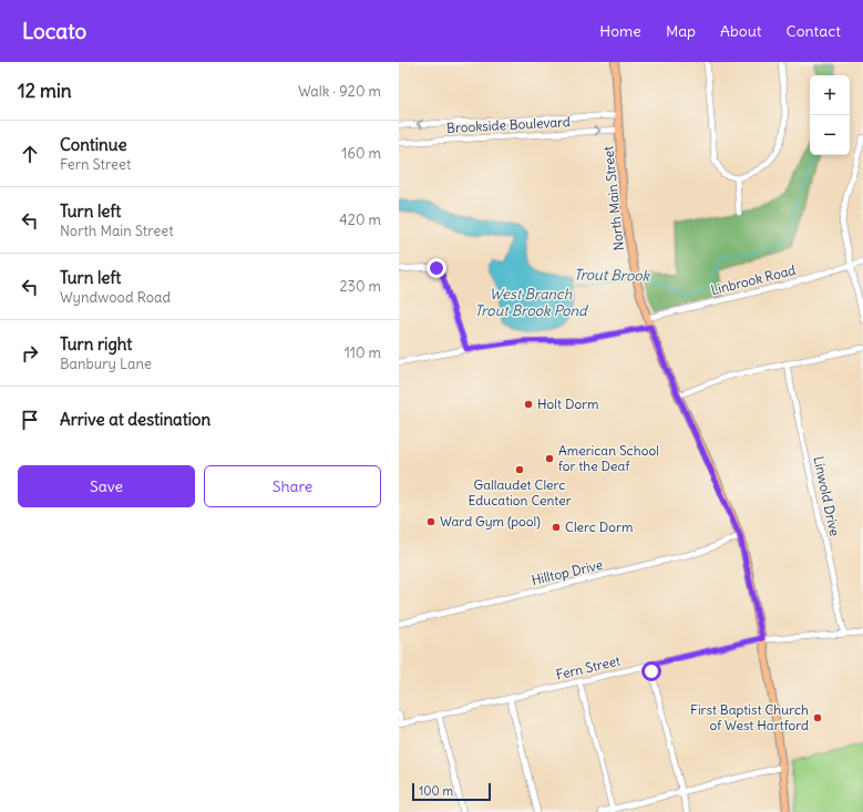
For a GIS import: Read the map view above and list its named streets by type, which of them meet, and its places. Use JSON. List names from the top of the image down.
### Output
{
  "streets": {
    "main road": ["North Main Street"],
    "street": [
      "Brookside Boulevard",
      "Linbrook Road",
      "Linwold Drive",
      "Hilltop Drive",
      "Fern Street"
    ]
  },
  "crossings": [
    ["Brookside Boulevard", "North Main Street"],
    ["North Main Street", "Linbrook Road"],
    ["North Main Street", "Hilltop Drive"],
    ["North Main Street", "Fern Street"],
    ["Linwold Drive", "Fern Street"]
  ],
  "water": ["Trout Brook", "West Branch Trout Brook Pond"],
  "places": [
    "Holt Dorm",
    "American School for the Deaf",
    "Gallaudet Clerc Education Center",
    "Ward Gym (pool)",
    "Clerc Dorm",
    "First Baptist Church of West Hartford"
  ],
  "scale_bar": "100 m",
  "page": {
    "header": "Locato",
    "nav": [
      "Home",
      "Map",
      "About",
      "Contact"
    ],
    "heading": ["12 min", "Walk · 920 m"],
    "map_buttons": ["+", "−"],
    "list": [
      ["Continue", "Fern Street", "160 m"],
      ["Turn left", "North Main Street", "420 m"],
      ["Turn left", "Wyndwood Road", "230 m"],
      ["Turn right", "Banbury Lane", "110 m"],
      "Arrive at destination"
    ],
    "buttons": ["Save", "Share"],
    "scale": "100 m"
  }
}
